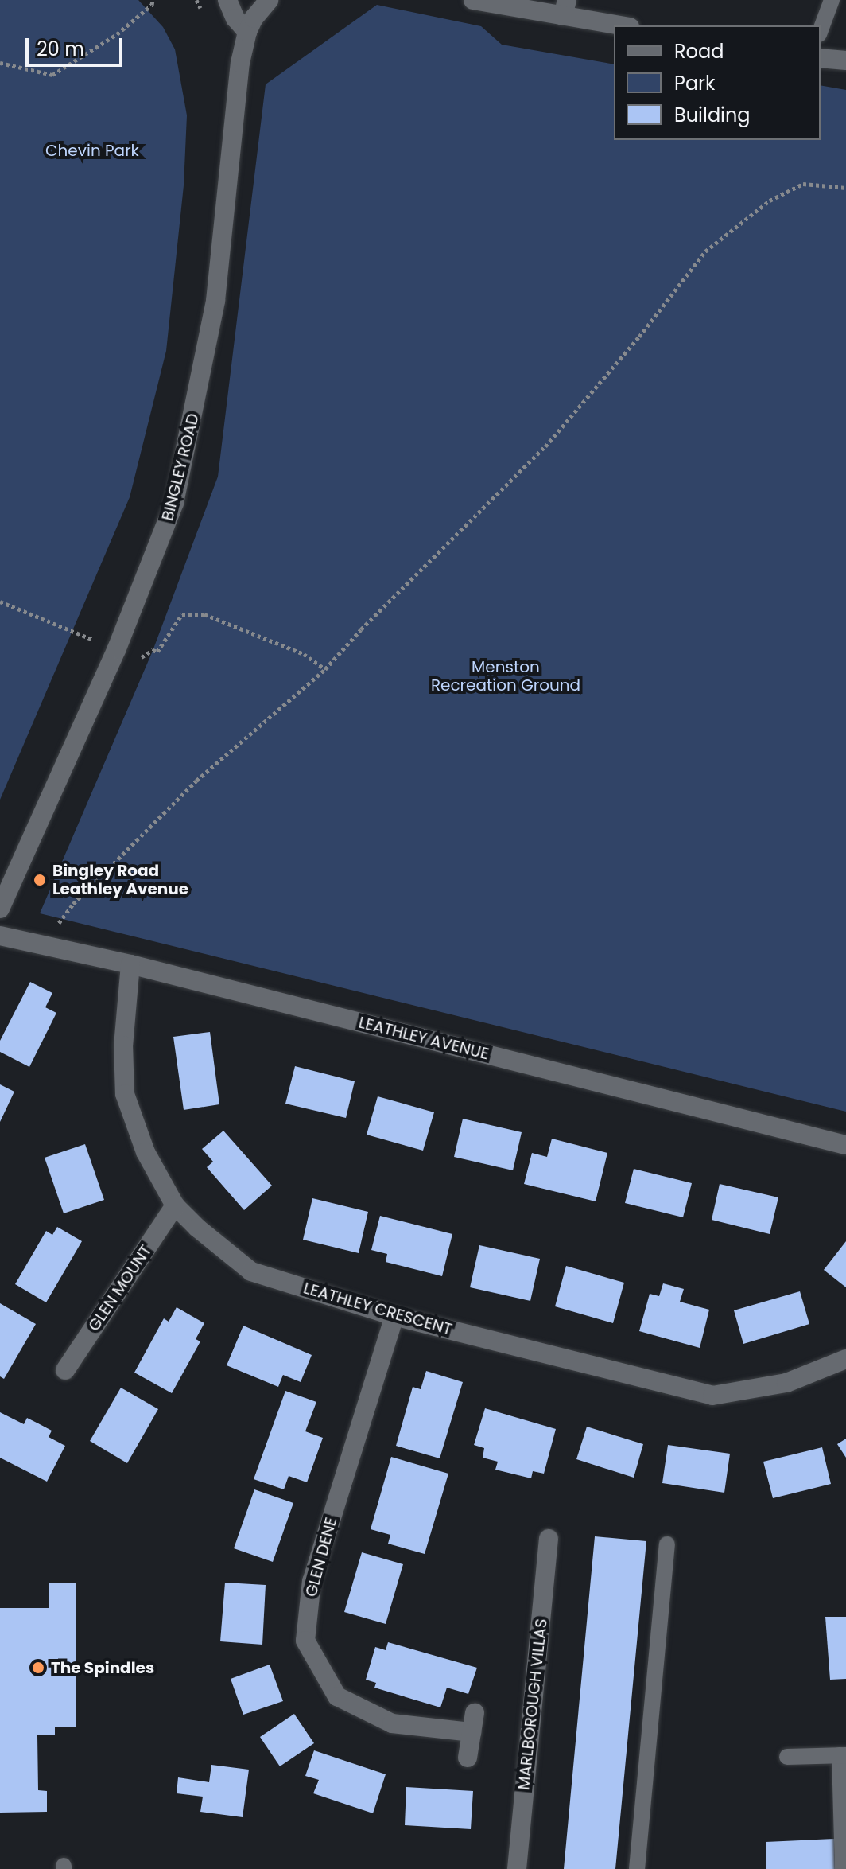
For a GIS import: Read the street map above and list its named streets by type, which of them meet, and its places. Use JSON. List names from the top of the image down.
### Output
{
  "streets": {
    "street": [
      "BINGLEY ROAD",
      "LEATHLEY AVENUE",
      "GLEN MOUNT",
      "LEATHLEY CRESCENT",
      "GLEN DENE",
      "MARLBOROUGH VILLAS"
    ]
  },
  "crossings": [
    ["LEATHLEY AVENUE", "LEATHLEY CRESCENT"],
    ["GLEN MOUNT", "LEATHLEY CRESCENT"],
    ["LEATHLEY CRESCENT", "GLEN DENE"]
  ],
  "parks": ["Chevin Park", "Menston Recreation Ground"],
  "places": ["Bingley Road Leathley Avenue", "The Spindles"],
  "legend": ["Road", "Park", "Building"],
  "scale_bar": "20 m"
}
